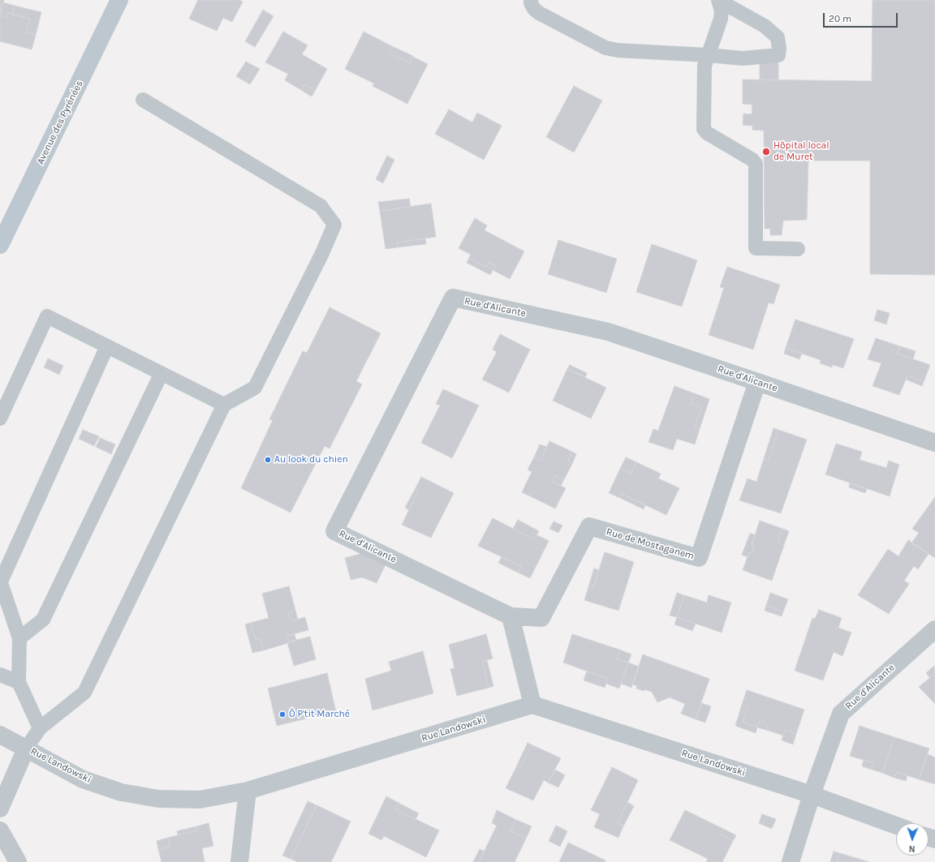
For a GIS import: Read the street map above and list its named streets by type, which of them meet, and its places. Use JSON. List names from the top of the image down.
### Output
{
  "streets": {
    "main road": ["Avenue des Pyrénées"],
    "street": ["Rue d'Alicante", "Rue de Mostaganem", "Rue Landowski"]
  },
  "crossings": [
    ["Rue d'Alicante", "Rue de Mostaganem"],
    ["Rue d'Alicante", "Rue Landowski"]
  ],
  "places": ["Hôpital local de Muret", "Au look du chien", "Ô P'tit Marché"],
  "scale_bar": "20 m",
  "north": "bottom"
}
